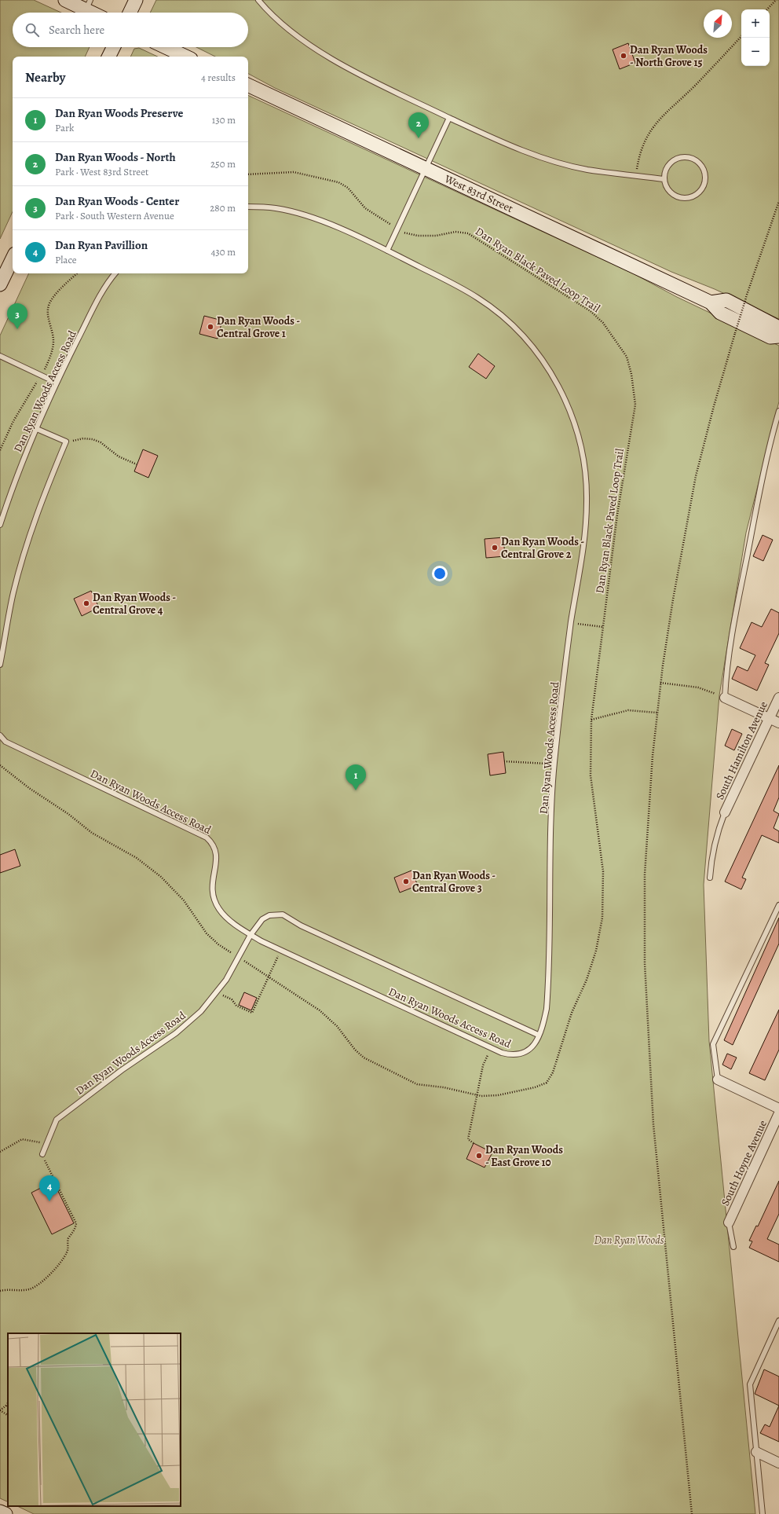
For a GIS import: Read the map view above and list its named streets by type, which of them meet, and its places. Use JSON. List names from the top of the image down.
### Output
{
  "streets": {
    "street": ["West 83rd Street", "South Hamilton Avenue", "South Hoyne Avenue"],
    "lane": ["Dan Ryan Woods Access Road"],
    "path": ["Dan Ryan Black Paved Loop Trail"]
  },
  "parks": ["Dan Ryan Woods"],
  "places": [
    "Dan Ryan Woods - North Grove 15",
    "Dan Ryan Woods - Central Grove 1",
    "Dan Ryan Woods - Central Grove 2",
    "Dan Ryan Woods - Central Grove 4",
    "Dan Ryan Woods - Central Grove 3",
    "Dan Ryan Woods - East Grove 10"
  ],
  "north": "top right",
  "page": {
    "map_buttons": ["+", "−"],
    "search": "Search here",
    "heading": ["Nearby", "4 results"],
    "list": [
      {
        "mark": "1",
        "name": "Dan Ryan Woods Preserve",
        "note": "Park",
        "value": "130 m"
      },
      {
        "mark": "2",
        "name": "Dan Ryan Woods - North",
        "note": "Park · West 83rd Street",
        "value": "250 m"
      },
      {
        "mark": "3",
        "name": "Dan Ryan Woods - Center",
        "note": "Park · South Western Avenue",
        "value": "280 m"
      },
      {
        "mark": "4",
        "name": "Dan Ryan Pavillion",
        "note": "Place",
        "value": "430 m"
      }
    ],
    "pins": [
      "2",
      "3",
      "1",
      "4"
    ]
  }
}
